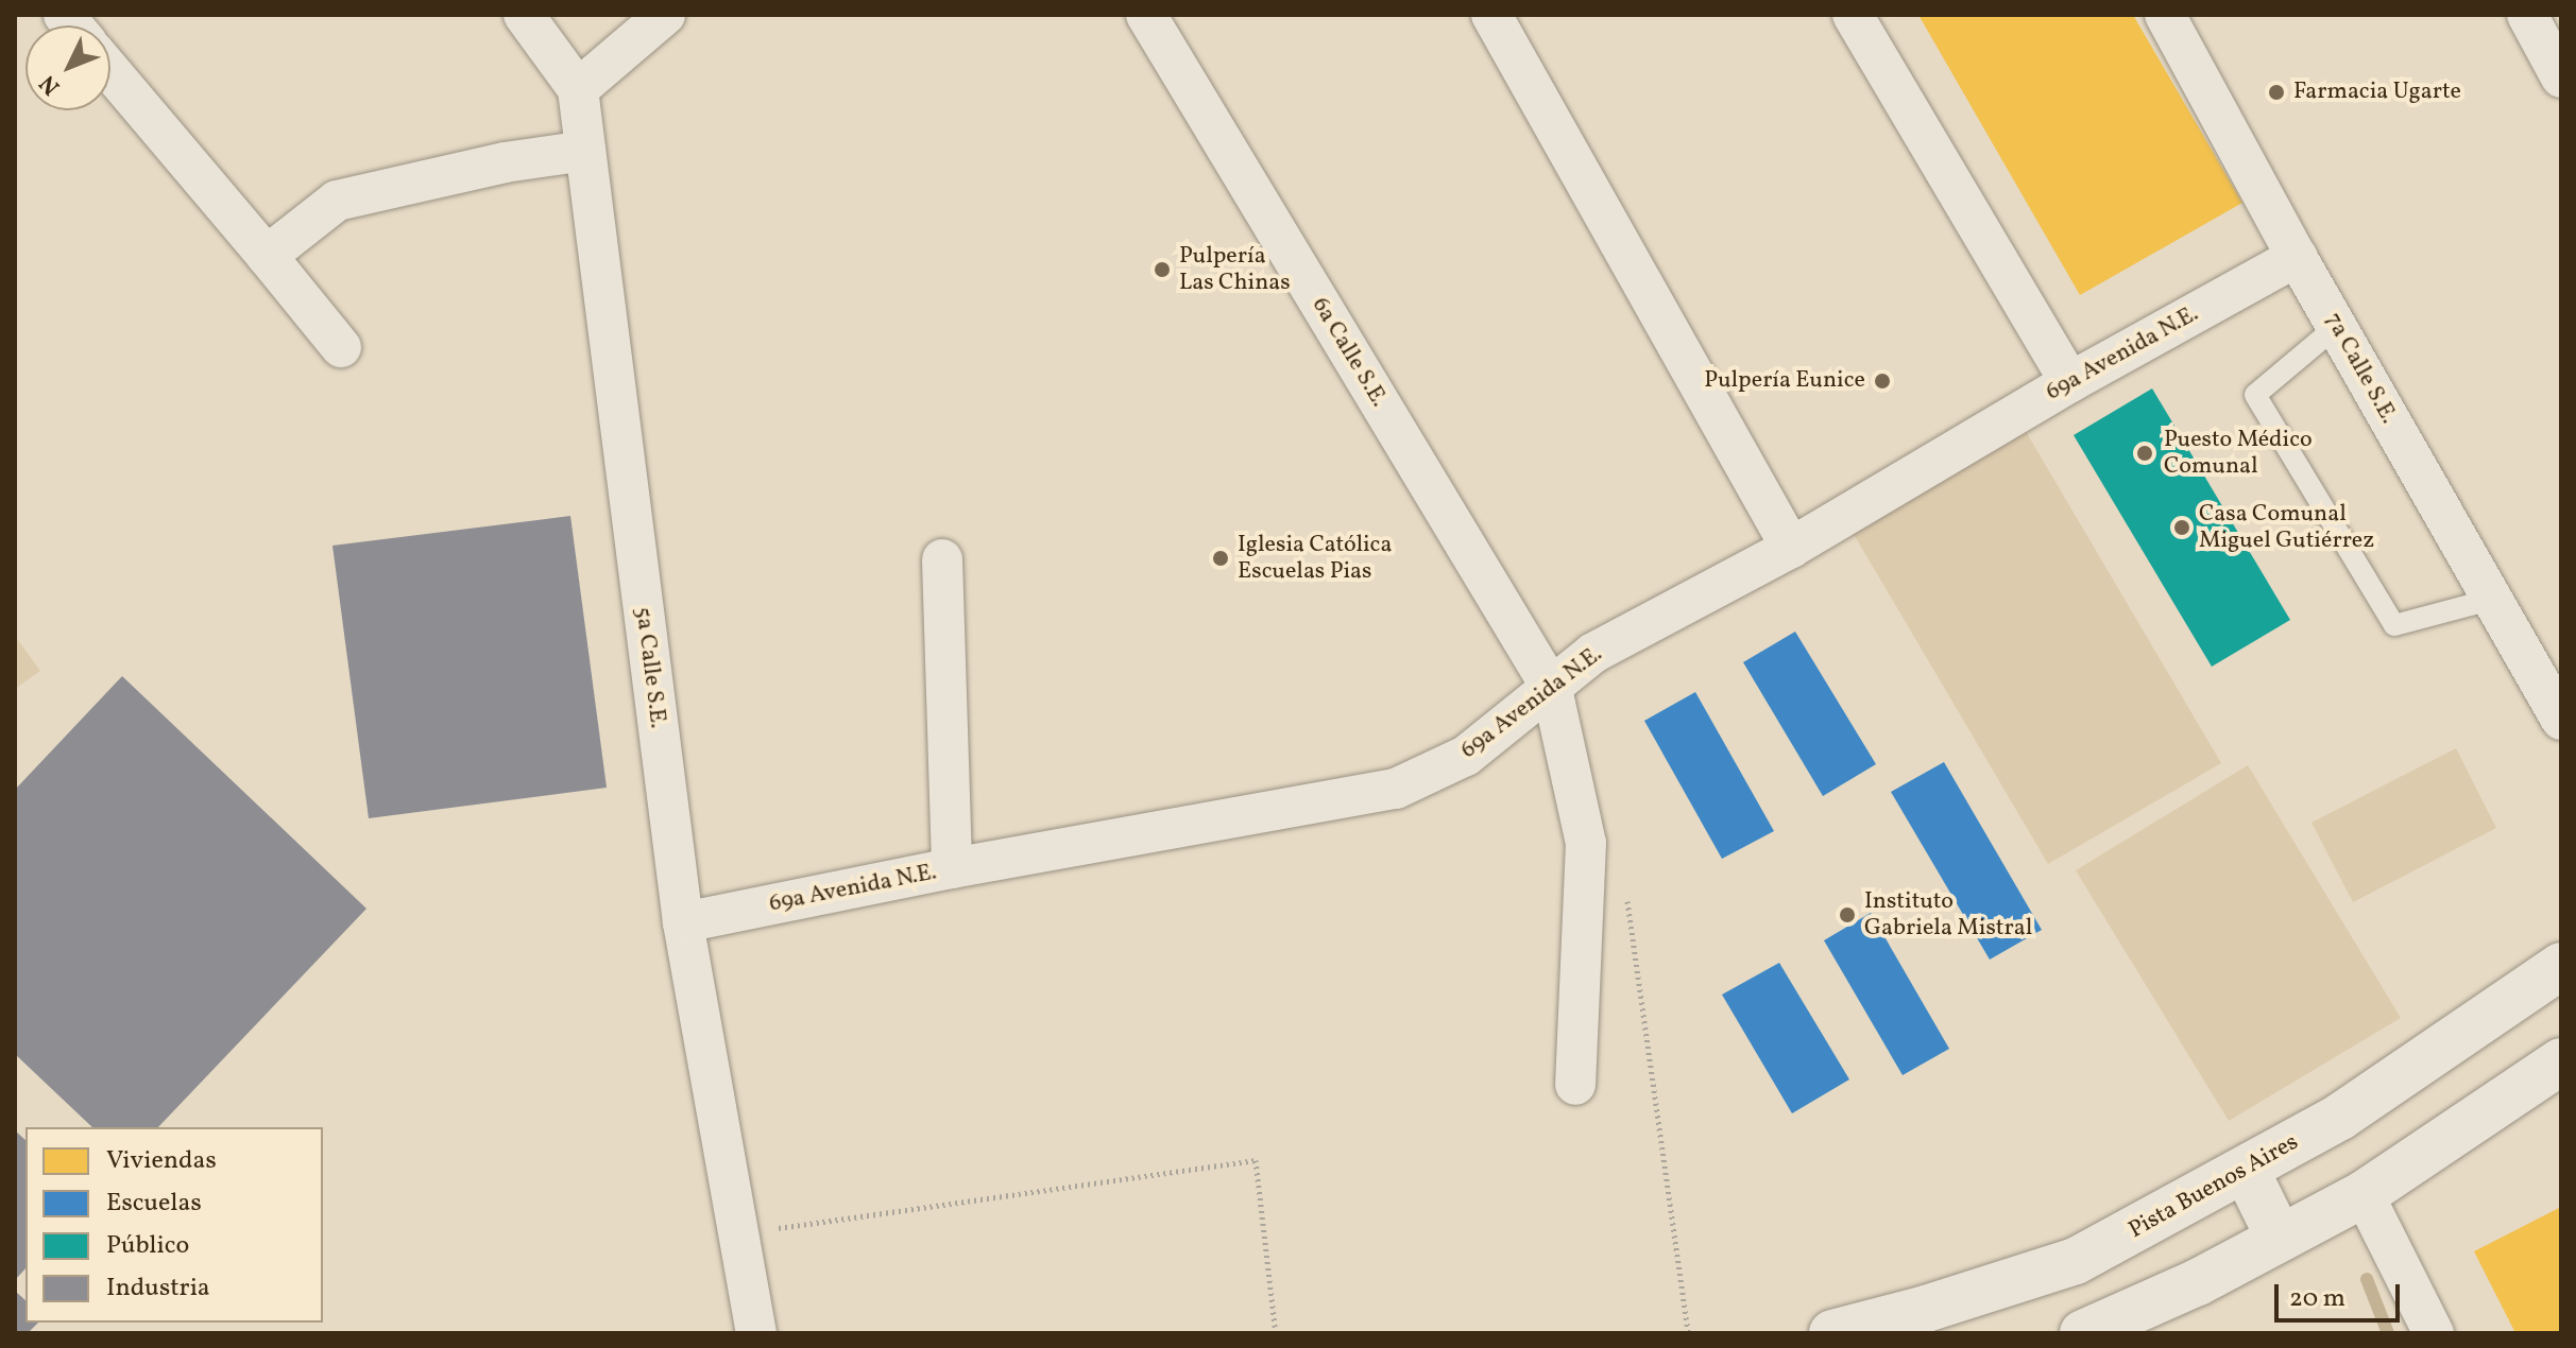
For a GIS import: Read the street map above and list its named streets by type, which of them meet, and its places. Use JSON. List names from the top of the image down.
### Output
{
  "streets": {
    "main road": ["Pista Buenos Aires"],
    "street": [
      "6a Calle S.E.",
      "69a Avenida N.E.",
      "7a Calle S.E.",
      "5a Calle S.E."
    ]
  },
  "crossings": [
    ["6a Calle S.E.", "69a Avenida N.E."],
    ["69a Avenida N.E.", "7a Calle S.E."],
    ["69a Avenida N.E.", "5a Calle S.E."]
  ],
  "places": [
    "Farmacia Ugarte",
    "Pulpería Las Chinas",
    "Pulpería Eunice",
    "Puesto Médico Comunal",
    "Casa Comunal Miguel Gutiérrez",
    "Iglesia Católica Escuelas Pias",
    "Instituto Gabriela Mistral"
  ],
  "legend": [
    "Viviendas",
    "Escuelas",
    "Público",
    "Industria"
  ],
  "scale_bar": "20 m",
  "north": "bottom left"
}
